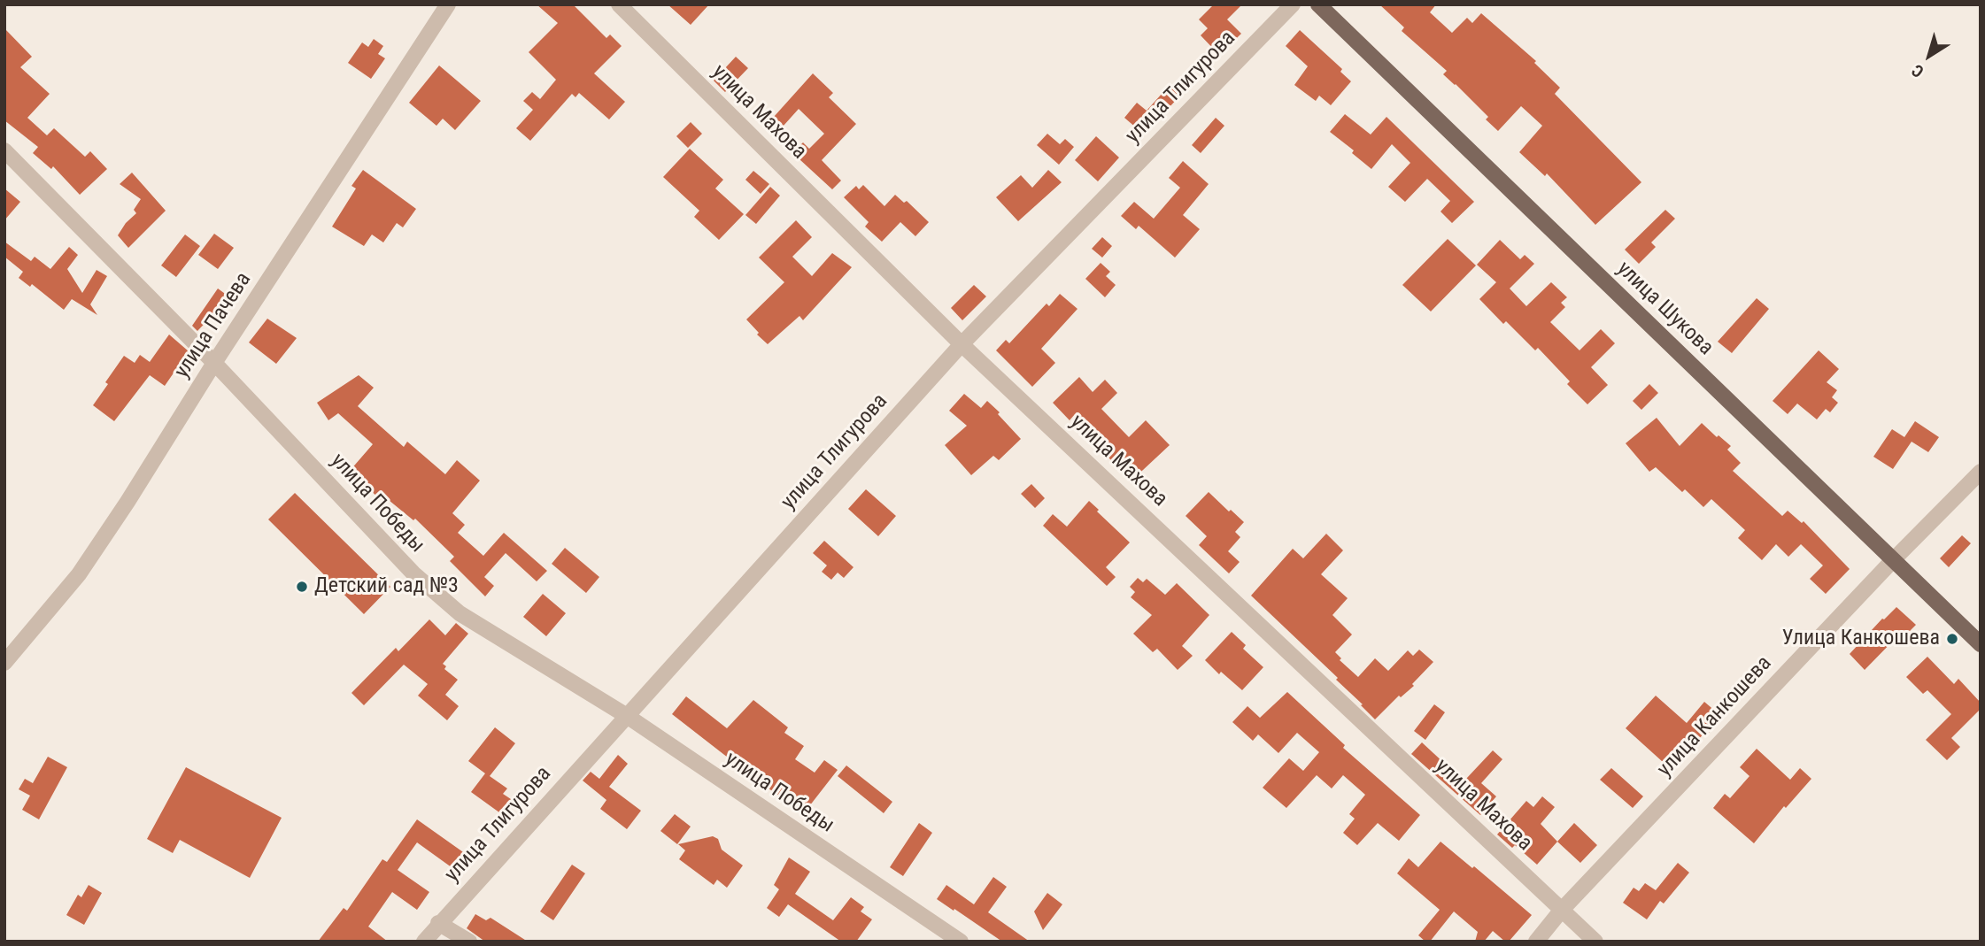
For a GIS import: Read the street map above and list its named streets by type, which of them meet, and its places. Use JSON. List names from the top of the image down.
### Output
{
  "streets": {
    "main road": ["улица Шукова"],
    "street": [
      "улица Тлигурова",
      "улица Махова",
      "улица Пачева",
      "улица Победы",
      "улица Канкошева"
    ]
  },
  "crossings": [
    ["улица Тлигурова", "улица Махова"],
    ["улица Тлигурова", "улица Победы"],
    ["улица Махова", "улица Канкошева"],
    ["улица Шукова", "улица Канкошева"],
    ["улица Пачева", "улица Победы"]
  ],
  "places": ["Детский сад №3", "Улица Канкошева"],
  "north": "bottom left"
}
